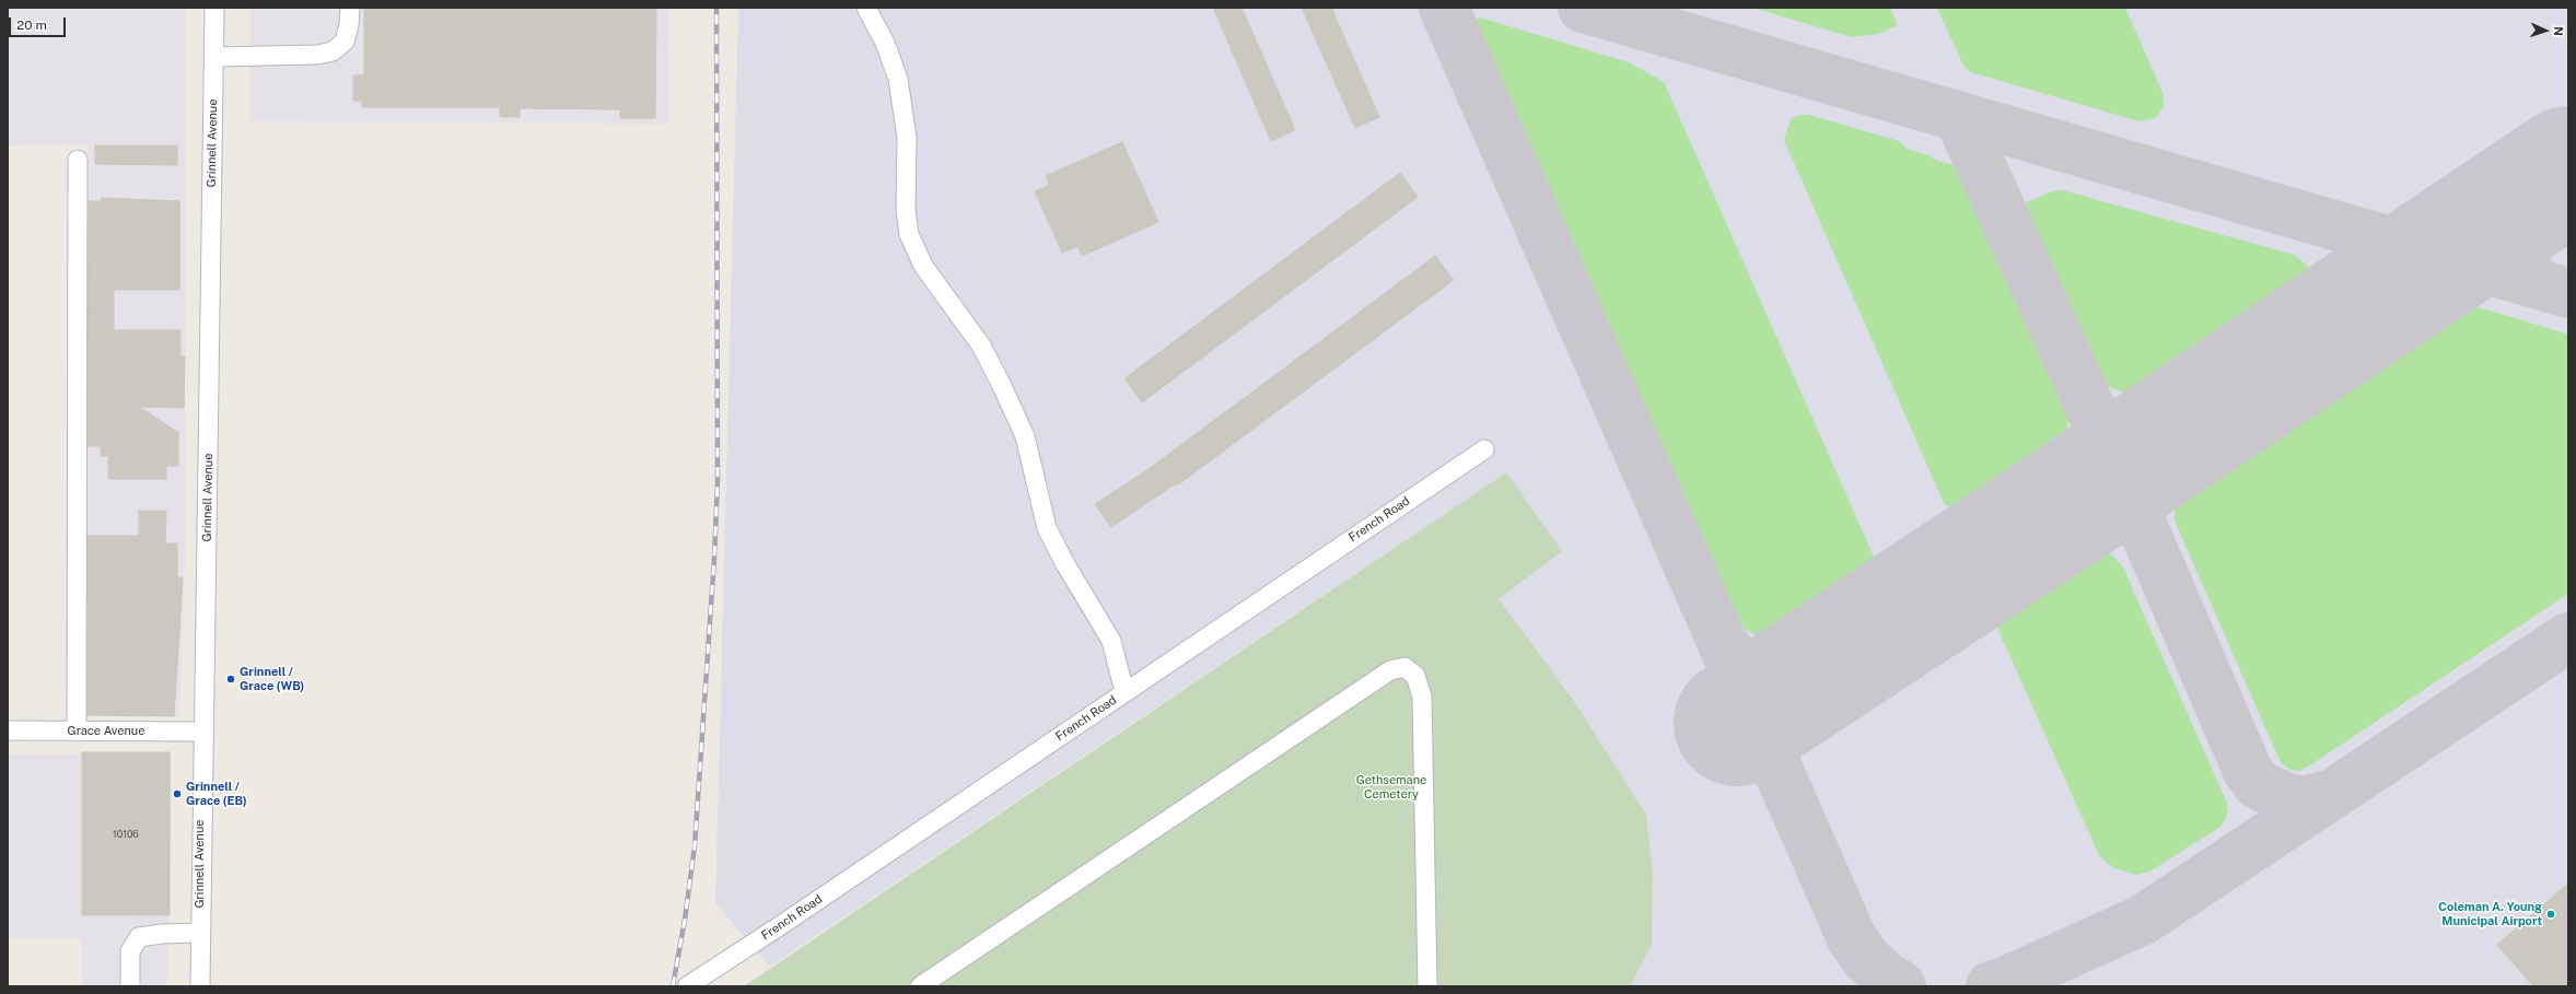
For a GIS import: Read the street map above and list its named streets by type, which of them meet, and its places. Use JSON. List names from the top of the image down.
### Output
{
  "streets": {
    "street": ["Grinnell Avenue", "French Road", "Grace Avenue"]
  },
  "crossings": [
    ["Grinnell Avenue", "Grace Avenue"]
  ],
  "parks": ["Gethsemane Cemetery"],
  "places": ["Grinnell / Grace (WB)", "Grinnell / Grace (EB)", "Coleman A. Young Municipal Airport"],
  "house_numbers": ["10106"],
  "scale_bar": "20 m",
  "north": "right"
}
